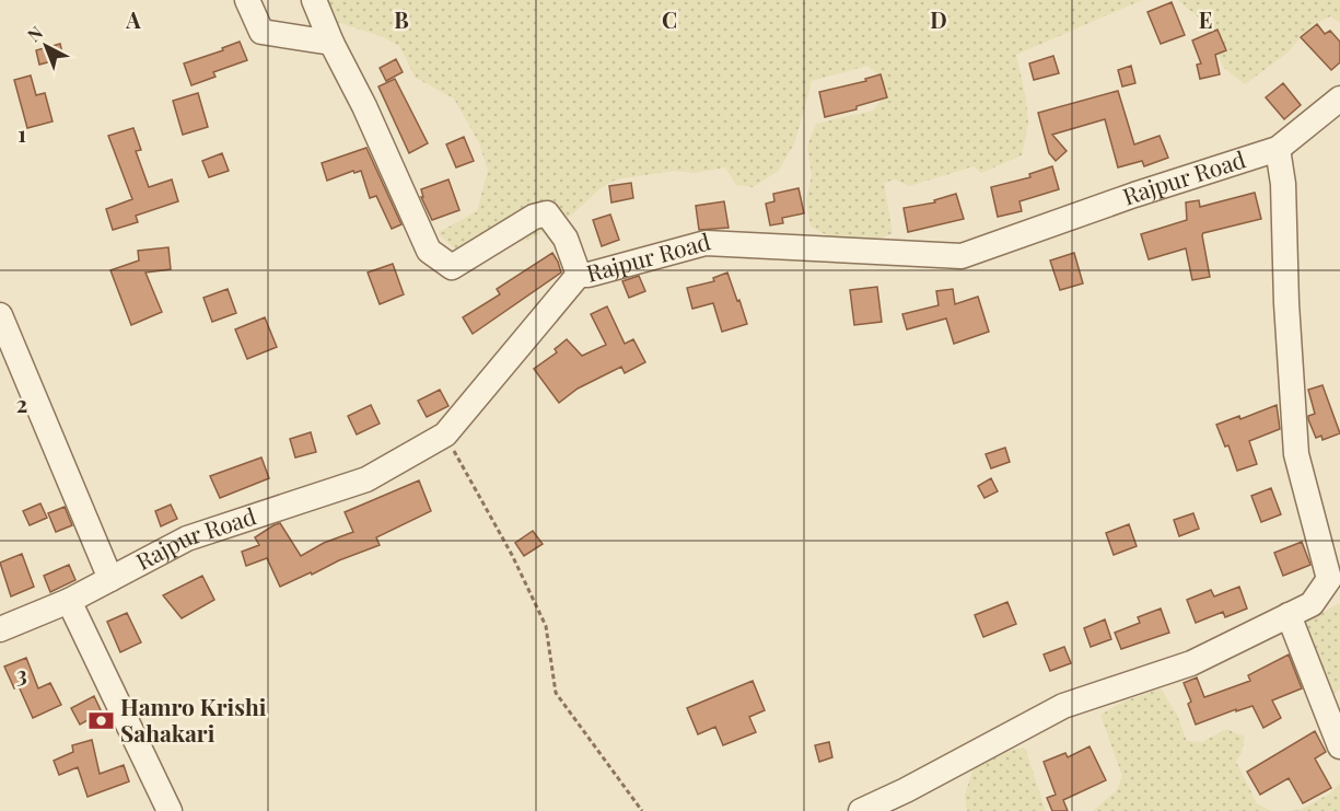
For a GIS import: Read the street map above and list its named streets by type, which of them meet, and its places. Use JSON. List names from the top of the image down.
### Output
{
  "streets": {
    "street": ["Rajpur Road"]
  },
  "places": {
    "bank": ["Hamro Krishi Sahakari"]
  },
  "north": "top left",
  "grid": {
    "columns": [
      "A",
      "B",
      "C",
      "D",
      "E"
    ],
    "rows": ["1", "2", "3"]
  }
}
